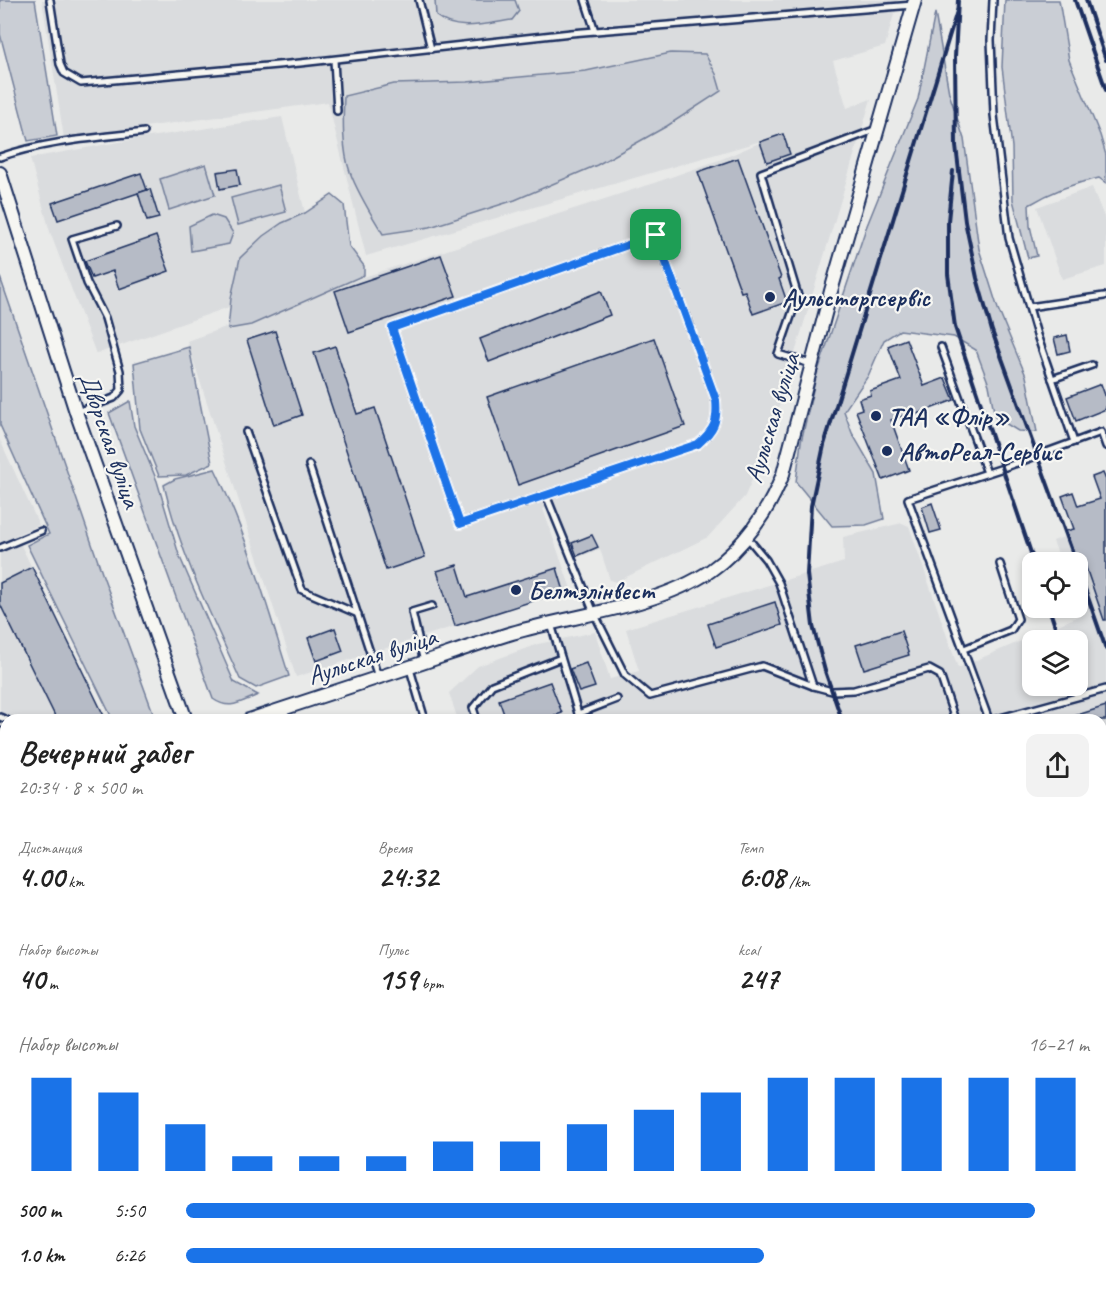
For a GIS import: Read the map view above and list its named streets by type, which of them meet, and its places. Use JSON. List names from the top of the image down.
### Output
{
  "streets": {
    "street": ["Аульская вуліца", "Дворская вуліца"]
  },
  "places": [
    "Аульсторгсервіс",
    "ТАА «Флір»",
    "АвтоРеал-Сервис",
    "Белтэлінвест"
  ],
  "page": {
    "heading": ["Вечерний забег", "20:34 · 8 × 500 m"],
    "stats": [
      ["Дистанция", "4.00 km"],
      ["Время", "24:32"],
      ["Темп", "6:08 /km"],
      ["Набор высоты", "40 m"],
      ["Пульс", "159 bpm"],
      ["kcal", "247"]
    ],
    "chart": ["Набор высоты", "16–21 m"],
    "list": [
      {
        "name": "500 m",
        "note": "5:50"
      },
      {
        "name": "1.0 km",
        "note": "6:26"
      }
    ]
  }
}
